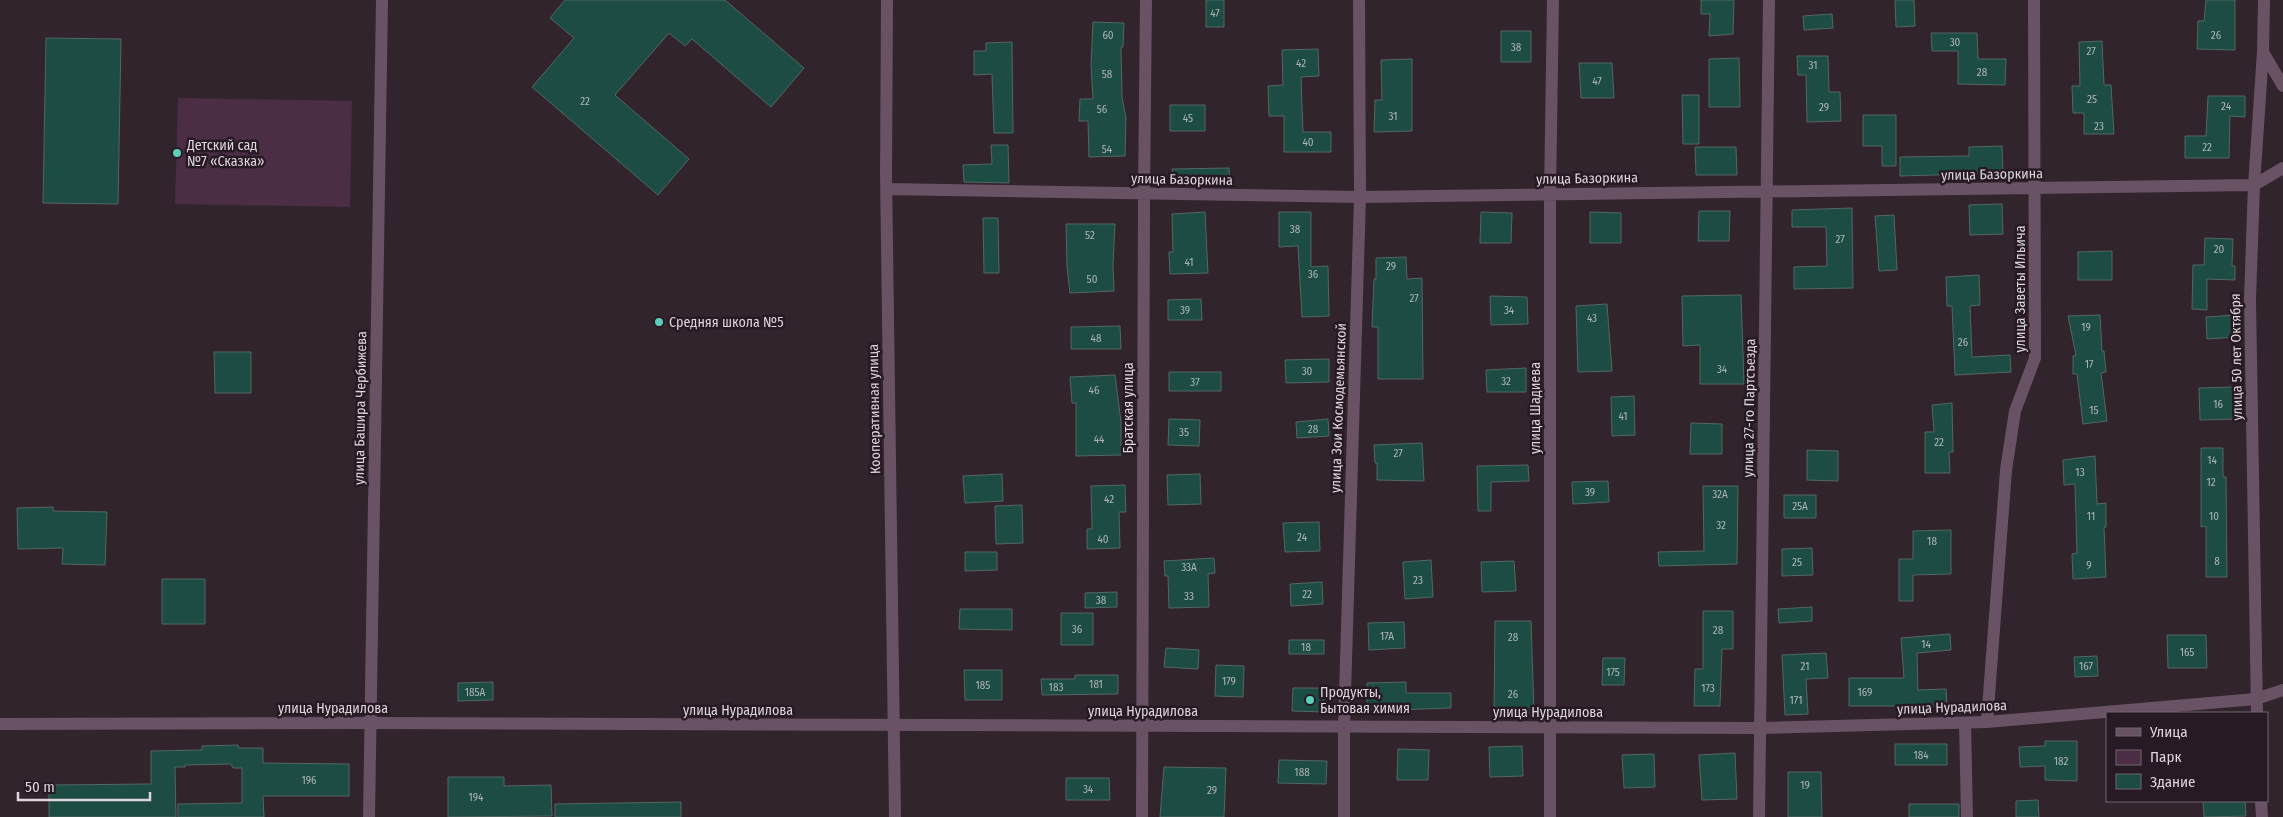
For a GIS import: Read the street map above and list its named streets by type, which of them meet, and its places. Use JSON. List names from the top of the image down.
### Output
{
  "streets": {
    "street": [
      "улица Базоркина",
      "улица Заветы Ильича",
      "улица 50 лет Октября",
      "улица Башира Чербижева",
      "Братская улица",
      "улица Зои Космодемьянской",
      "улица Шадиева",
      "улица 27-го Партсъезда",
      "Кооперативная улица",
      "улица Нурадилова"
    ]
  },
  "crossings": [
    ["улица Базоркина", "улица Заветы Ильича"],
    ["улица Базоркина", "улица 50 лет Октября"],
    ["улица Базоркина", "Братская улица"],
    ["улица Базоркина", "улица Зои Космодемьянской"],
    ["улица Базоркина", "улица Шадиева"],
    ["улица Базоркина", "улица 27-го Партсъезда"],
    ["улица Базоркина", "Кооперативная улица"],
    ["улица Заветы Ильича", "улица Нурадилова"],
    ["улица 50 лет Октября", "улица Нурадилова"],
    ["улица Башира Чербижева", "улица Нурадилова"],
    ["Братская улица", "улица Нурадилова"],
    ["улица Зои Космодемьянской", "улица Нурадилова"],
    ["улица Шадиева", "улица Нурадилова"],
    ["улица 27-го Партсъезда", "улица Нурадилова"],
    ["Кооперативная улица", "улица Нурадилова"]
  ],
  "places": ["Детский сад №7 «Сказка»", "Средняя школа №5", "Продукты, Бытовая химия"],
  "house_numbers": [
    "47",
    "60",
    "26",
    "30",
    "38",
    "27",
    "42",
    "31",
    "28",
    "58",
    "47",
    "25",
    "22",
    "24",
    "29",
    "56",
    "31",
    "45",
    "23",
    "40",
    "22",
    "54",
    "38",
    "52",
    "27",
    "20",
    "41",
    "29",
    "36",
    "50",
    "27",
    "39",
    "34",
    "43",
    "19",
    "48",
    "26",
    "17",
    "34",
    "30",
    "32",
    "37",
    "46",
    "16",
    "15",
    "41",
    "28",
    "35",
    "44",
    "22",
    "27",
    "14",
    "13",
    "12",
    "39",
    "32А",
    "42",
    "25А",
    "11",
    "10",
    "32",
    "24",
    "40",
    "18",
    "8",
    "25",
    "9",
    "33А",
    "23",
    "22",
    "33",
    "38",
    "36",
    "28",
    "17А",
    "28",
    "14",
    "18",
    "165",
    "21",
    "167",
    "175",
    "179",
    "181",
    "185",
    "183",
    "173",
    "185А",
    "169",
    "26",
    "171",
    "184",
    "182",
    "188",
    "196",
    "19",
    "34",
    "29",
    "194"
  ],
  "legend": ["Улица", "Парк", "Здание"],
  "scale_bar": "50 m"
}
